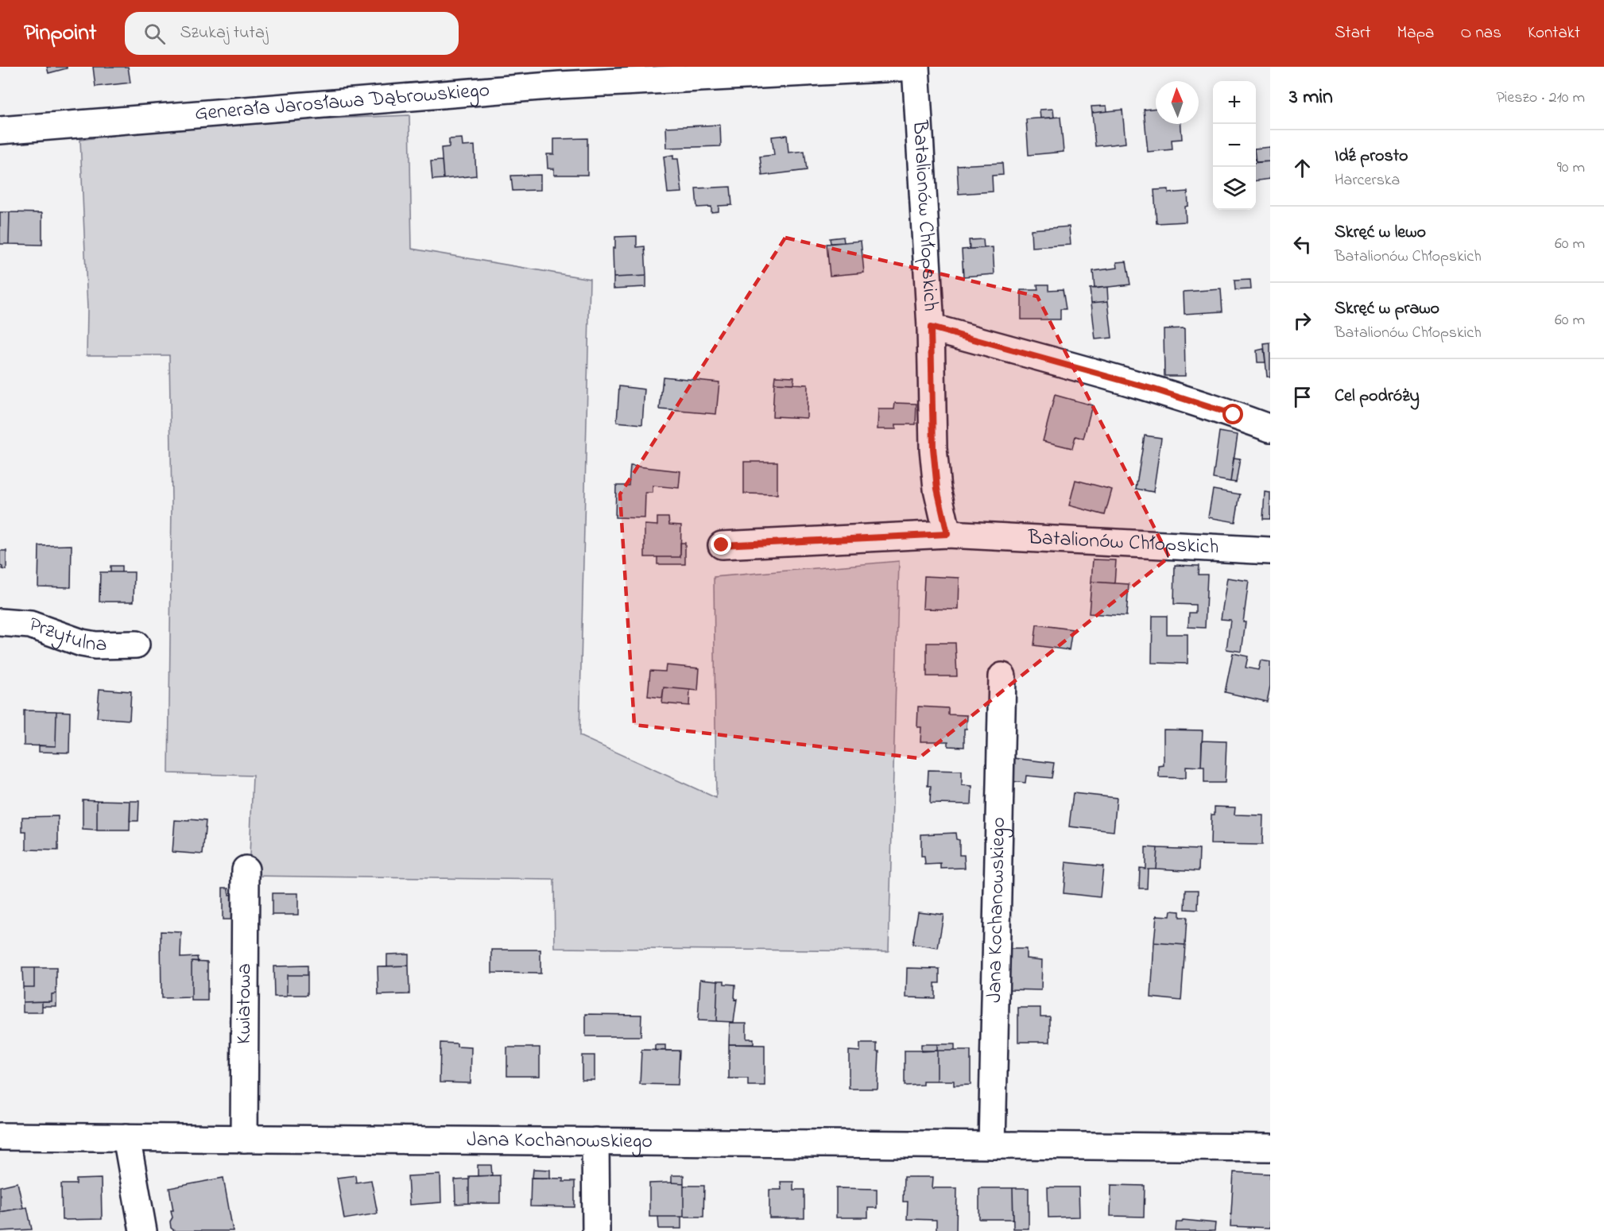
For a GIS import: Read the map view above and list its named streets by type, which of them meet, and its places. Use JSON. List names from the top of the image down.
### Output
{
  "streets": {
    "street": [
      "Generała Jarosława Dąbrowskiego",
      "Batalionów Chłopskich",
      "Przytulna",
      "Jana Kochanowskiego",
      "Kwiatowa"
    ]
  },
  "crossings": [
    ["Generała Jarosława Dąbrowskiego", "Batalionów Chłopskich"],
    ["Jana Kochanowskiego", "Kwiatowa"]
  ],
  "north": "top",
  "page": {
    "header": "Pinpoint",
    "search": "Szukaj tutaj",
    "nav": [
      "Start",
      "Mapa",
      "O nas",
      "Kontakt"
    ],
    "heading": ["3 min", "Pieszo · 210 m"],
    "map_buttons": ["+", "−"],
    "list": [
      ["Idź prosto", "Harcerska", "90 m"],
      ["Skręć w lewo", "Batalionów Chłopskich", "60 m"],
      ["Skręć w prawo", "Batalionów Chłopskich", "60 m"],
      "Cel podróży"
    ]
  }
}
